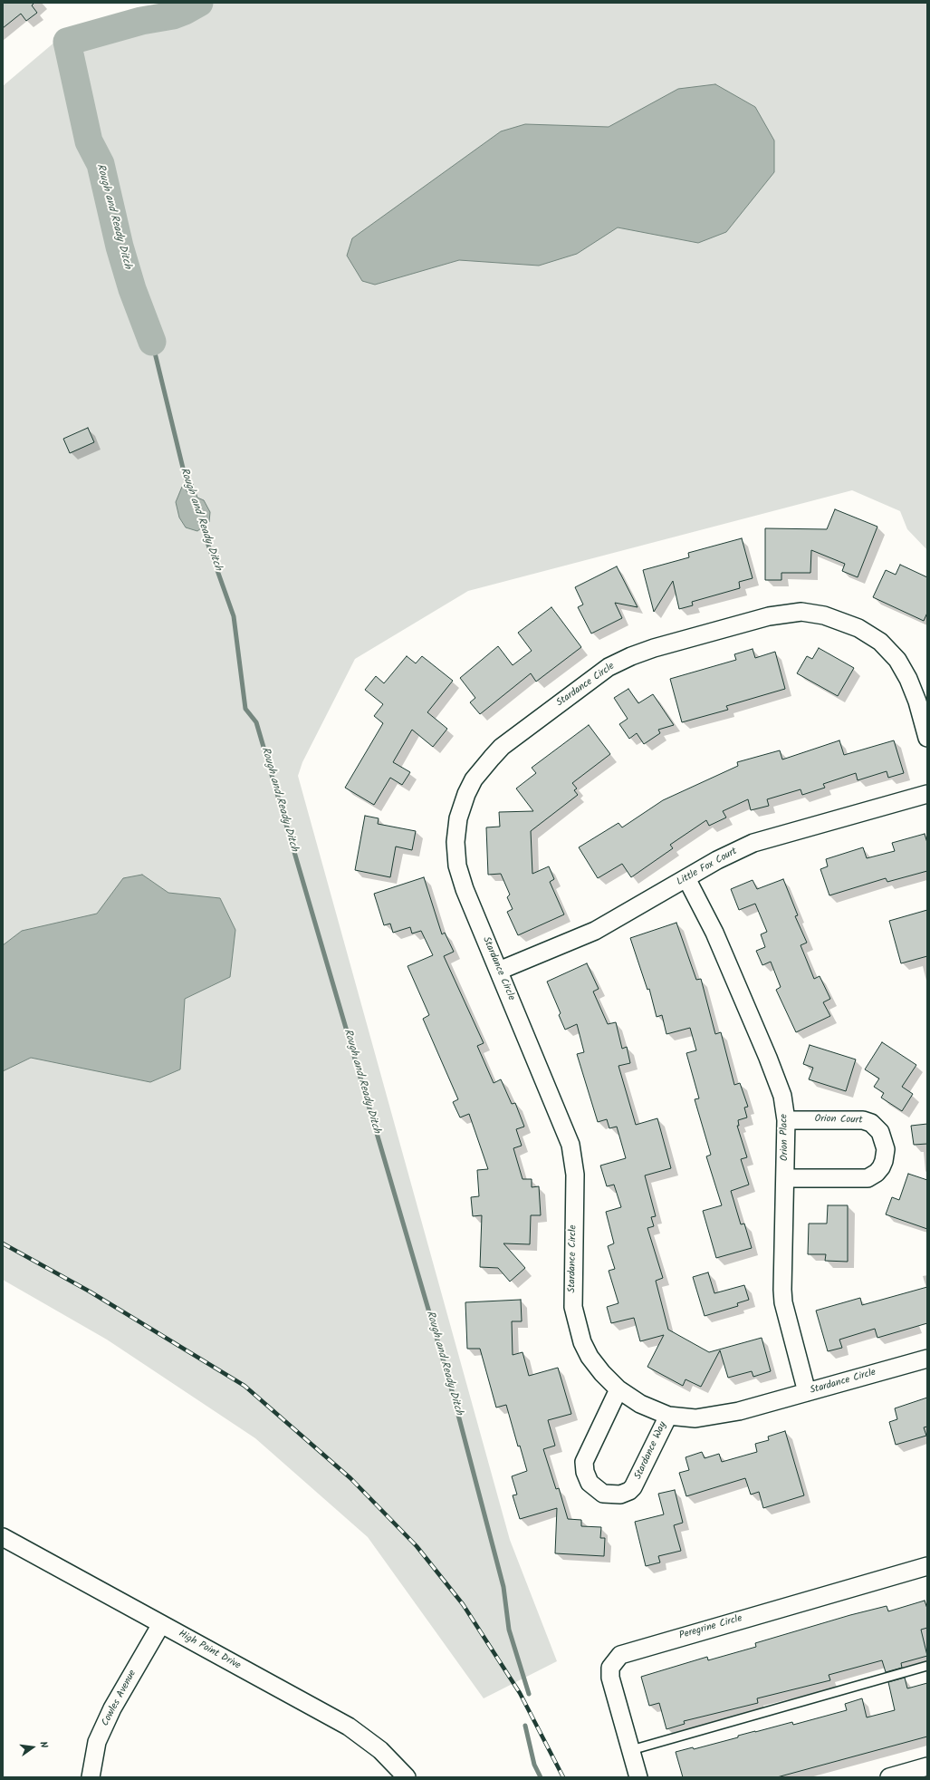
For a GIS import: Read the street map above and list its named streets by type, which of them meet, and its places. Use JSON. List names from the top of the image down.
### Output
{
  "streets": {
    "street": [
      "Stardance Circle",
      "Little Fox Court",
      "Orion Court",
      "Orion Place",
      "Stardance Way",
      "Peregrine Circle",
      "High Point Drive",
      "Cowles Avenue"
    ]
  },
  "crossings": [
    ["Stardance Circle", "Little Fox Court"],
    ["Stardance Circle", "Orion Place"],
    ["Stardance Circle", "Stardance Way"],
    ["Little Fox Court", "Orion Place"],
    ["Orion Court", "Orion Place"],
    ["High Point Drive", "Cowles Avenue"]
  ],
  "water": ["Rough and Ready Ditch"],
  "north": "right"
}
